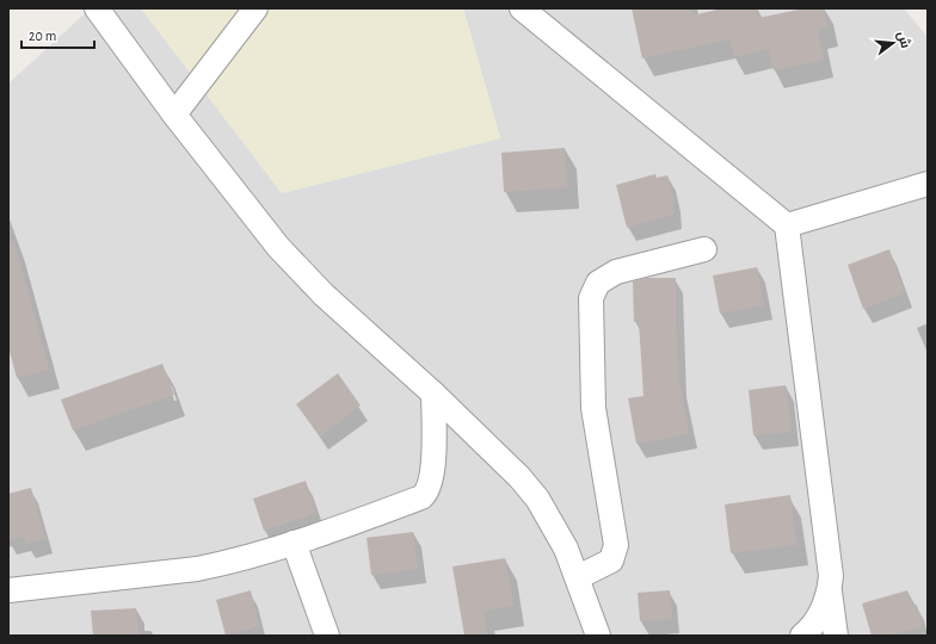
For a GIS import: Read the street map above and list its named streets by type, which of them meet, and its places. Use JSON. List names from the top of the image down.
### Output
{
  "scale_bar": "20 m",
  "north": "right"
}
